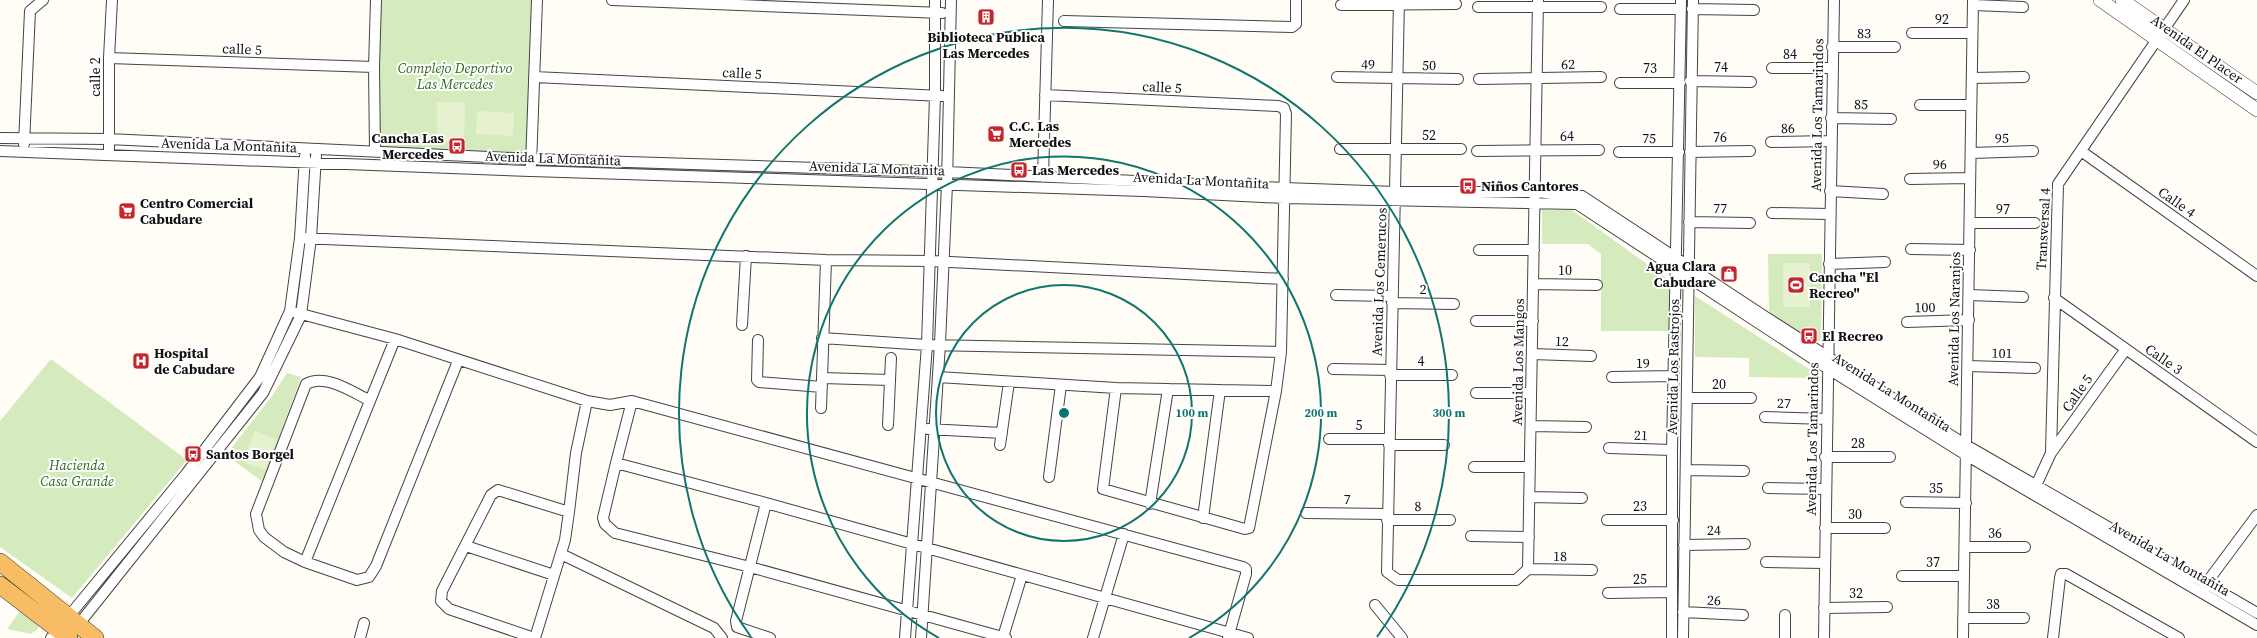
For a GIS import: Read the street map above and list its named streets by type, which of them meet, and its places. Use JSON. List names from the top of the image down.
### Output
{
  "streets": {
    "street": [
      "92",
      "83",
      "calle 5",
      "Avenida El Placer",
      "84",
      "49",
      "62",
      "50",
      "74",
      "73",
      "calle 2",
      "85",
      "Avenida Los Tamarindos",
      "86",
      "52",
      "64",
      "76",
      "75",
      "95",
      "Avenida La Montañita",
      "96",
      "Calle 4",
      "77",
      "97",
      "Transversal 4",
      "10",
      "Avenida Los Cemerucos",
      "2",
      "100",
      "Avenida Los Naranjos",
      "12",
      "101",
      "Calle 3",
      "4",
      "Avenida Los Mangos",
      "19",
      "Avenida Los Rastrojos",
      "20",
      "Calle 5",
      "27",
      "5",
      "21",
      "28",
      "35",
      "7",
      "8",
      "23",
      "30",
      "24",
      "36",
      "18",
      "37",
      "25",
      "32",
      "26",
      "38"
    ]
  },
  "crossings": [
    ["92", "Avenida Los Naranjos"],
    ["83", "Avenida Los Tamarindos"],
    ["calle 5", "calle 2"],
    ["calle 5", "Avenida La Montañita"],
    ["Avenida El Placer", "Transversal 4"],
    ["84", "Avenida Los Tamarindos"],
    ["49", "50"],
    ["49", "Avenida Los Cemerucos"],
    ["62", "Avenida Los Mangos"],
    ["50", "Avenida Los Cemerucos"],
    ["74", "73"],
    ["74", "Avenida Los Rastrojos"],
    ["73", "Avenida Los Rastrojos"],
    ["calle 2", "Avenida La Montañita"],
    ["85", "Avenida Los Tamarindos"],
    ["Avenida Los Tamarindos", "86"],
    ["Avenida Los Tamarindos", "Avenida La Montañita"],
    ["Avenida Los Tamarindos", "27"],
    ["Avenida Los Tamarindos", "28"],
    ["Avenida Los Tamarindos", "30"],
    ["Avenida Los Tamarindos", "32"],
    ["52", "Avenida Los Cemerucos"],
    ["64", "Avenida Los Mangos"],
    ["76", "Avenida Los Rastrojos"],
    ["75", "Avenida Los Rastrojos"],
    ["95", "Avenida Los Naranjos"],
    ["Avenida La Montañita", "Transversal 4"],
    ["Avenida La Montañita", "Avenida Los Cemerucos"],
    ["Avenida La Montañita", "Avenida Los Naranjos"],
    ["Avenida La Montañita", "Avenida Los Mangos"],
    ["Avenida La Montañita", "Avenida Los Rastrojos"],
    ["96", "Avenida Los Naranjos"],
    ["Calle 4", "Transversal 4"],
    ["77", "Avenida Los Rastrojos"],
    ["97", "Avenida Los Naranjos"],
    ["Transversal 4", "Calle 3"],
    ["Transversal 4", "Calle 5"],
    ["10", "Avenida Los Mangos"],
    ["Avenida Los Cemerucos", "2"],
    ["Avenida Los Cemerucos", "4"],
    ["Avenida Los Cemerucos", "Avenida Los Mangos"],
    ["Avenida Los Cemerucos", "5"],
    ["Avenida Los Cemerucos", "7"],
    ["Avenida Los Cemerucos", "8"],
    ["Avenida Los Cemerucos", "18"],
    ["100", "Avenida Los Naranjos"],
    ["Avenida Los Naranjos", "101"],
    ["Avenida Los Naranjos", "35"],
    ["Avenida Los Naranjos", "36"],
    ["Avenida Los Naranjos", "37"],
    ["Avenida Los Naranjos", "38"],
    ["12", "Avenida Los Mangos"],
    ["Calle 3", "Calle 5"],
    ["Avenida Los Mangos", "18"],
    ["19", "Avenida Los Rastrojos"],
    ["Avenida Los Rastrojos", "20"],
    ["Avenida Los Rastrojos", "21"],
    ["Avenida Los Rastrojos", "23"],
    ["Avenida Los Rastrojos", "24"],
    ["Avenida Los Rastrojos", "25"],
    ["Avenida Los Rastrojos", "26"],
    ["7", "8"]
  ],
  "parks": ["Complejo Deportivo Las Mercedes", "Hacienda Casa Grande"],
  "places": {
    "building": ["Biblioteca Publica Las Mercedes"],
    "supermarket": ["C.C. Las Mercedes", "Centro Comercial Cabudare"],
    "bus stop": [
      "Cancha Las Mercedes",
      "Las Mercedes",
      "Niños Cantores",
      "El Recreo",
      "Santos Borgel"
    ],
    "shop": ["Agua Clara Cabudare"],
    "sports": ["Cancha \"El Recreo\""],
    "hospital": ["Hospital de Cabudare"]
  },
  "rings": ["100 m", "200 m", "300 m"]
}
